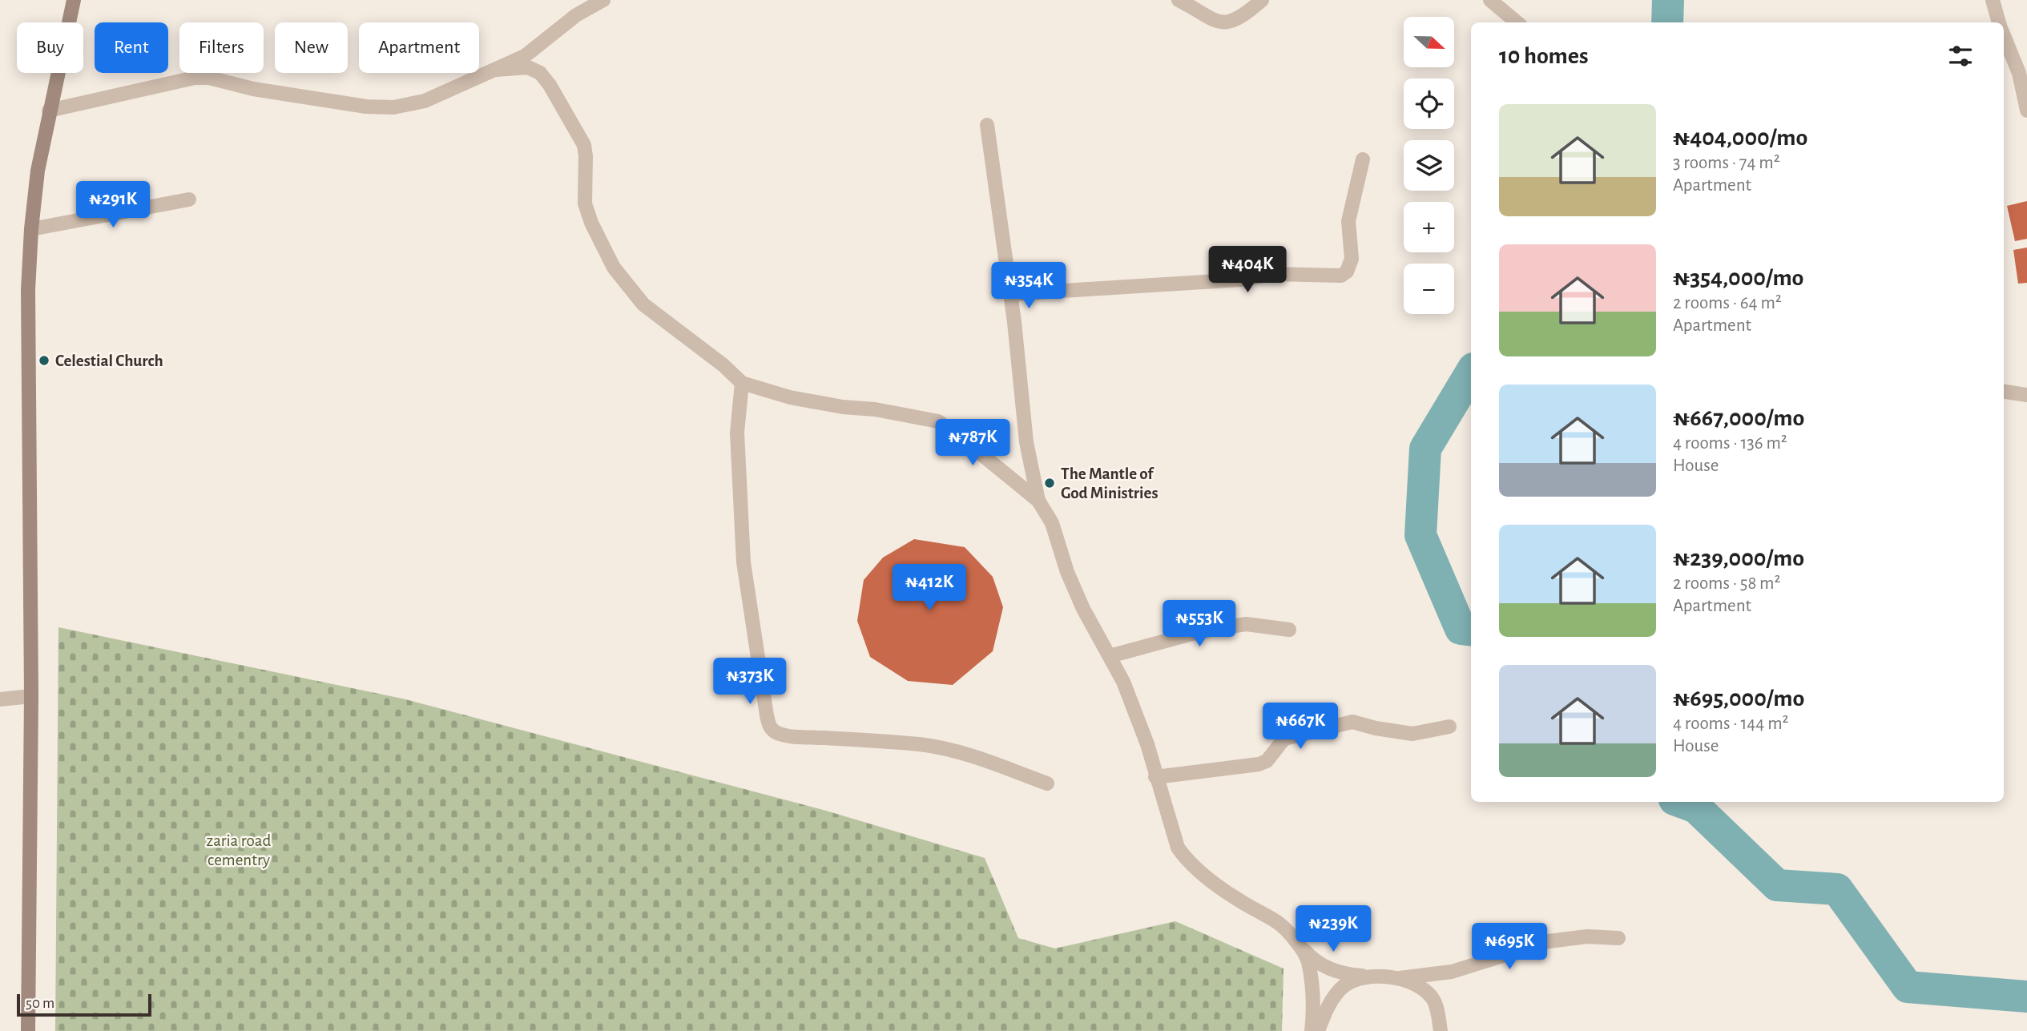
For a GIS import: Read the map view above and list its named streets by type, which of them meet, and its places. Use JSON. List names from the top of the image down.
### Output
{
  "parks": ["zaria road cementry"],
  "places": ["Celestial Church", "The Mantle of God Ministries"],
  "scale_bar": "50 m",
  "north": "right",
  "page": {
    "map_buttons": ["+", "−"],
    "chip": [
      "Buy",
      "Rent",
      "Filters",
      "New",
      "Apartment"
    ],
    "heading": "10 homes",
    "list": [
      {
        "name": "₦404,000/mo",
        "note": "3 rooms · 74 m² · Apartment"
      },
      {
        "name": "₦354,000/mo",
        "note": "2 rooms · 64 m² · Apartment"
      },
      {
        "name": "₦667,000/mo",
        "note": "4 rooms · 136 m² · House"
      },
      {
        "name": "₦239,000/mo",
        "note": "2 rooms · 58 m² · Apartment"
      },
      {
        "name": "₦695,000/mo",
        "note": "4 rooms · 144 m² · House"
      }
    ],
    "price": [
      "₦291K",
      "₦404K",
      "₦354K",
      "₦787K",
      "₦412K",
      "₦553K",
      "₦373K",
      "₦667K",
      "₦239K",
      "₦695K"
    ],
    "scale": "50 m"
  }
}
